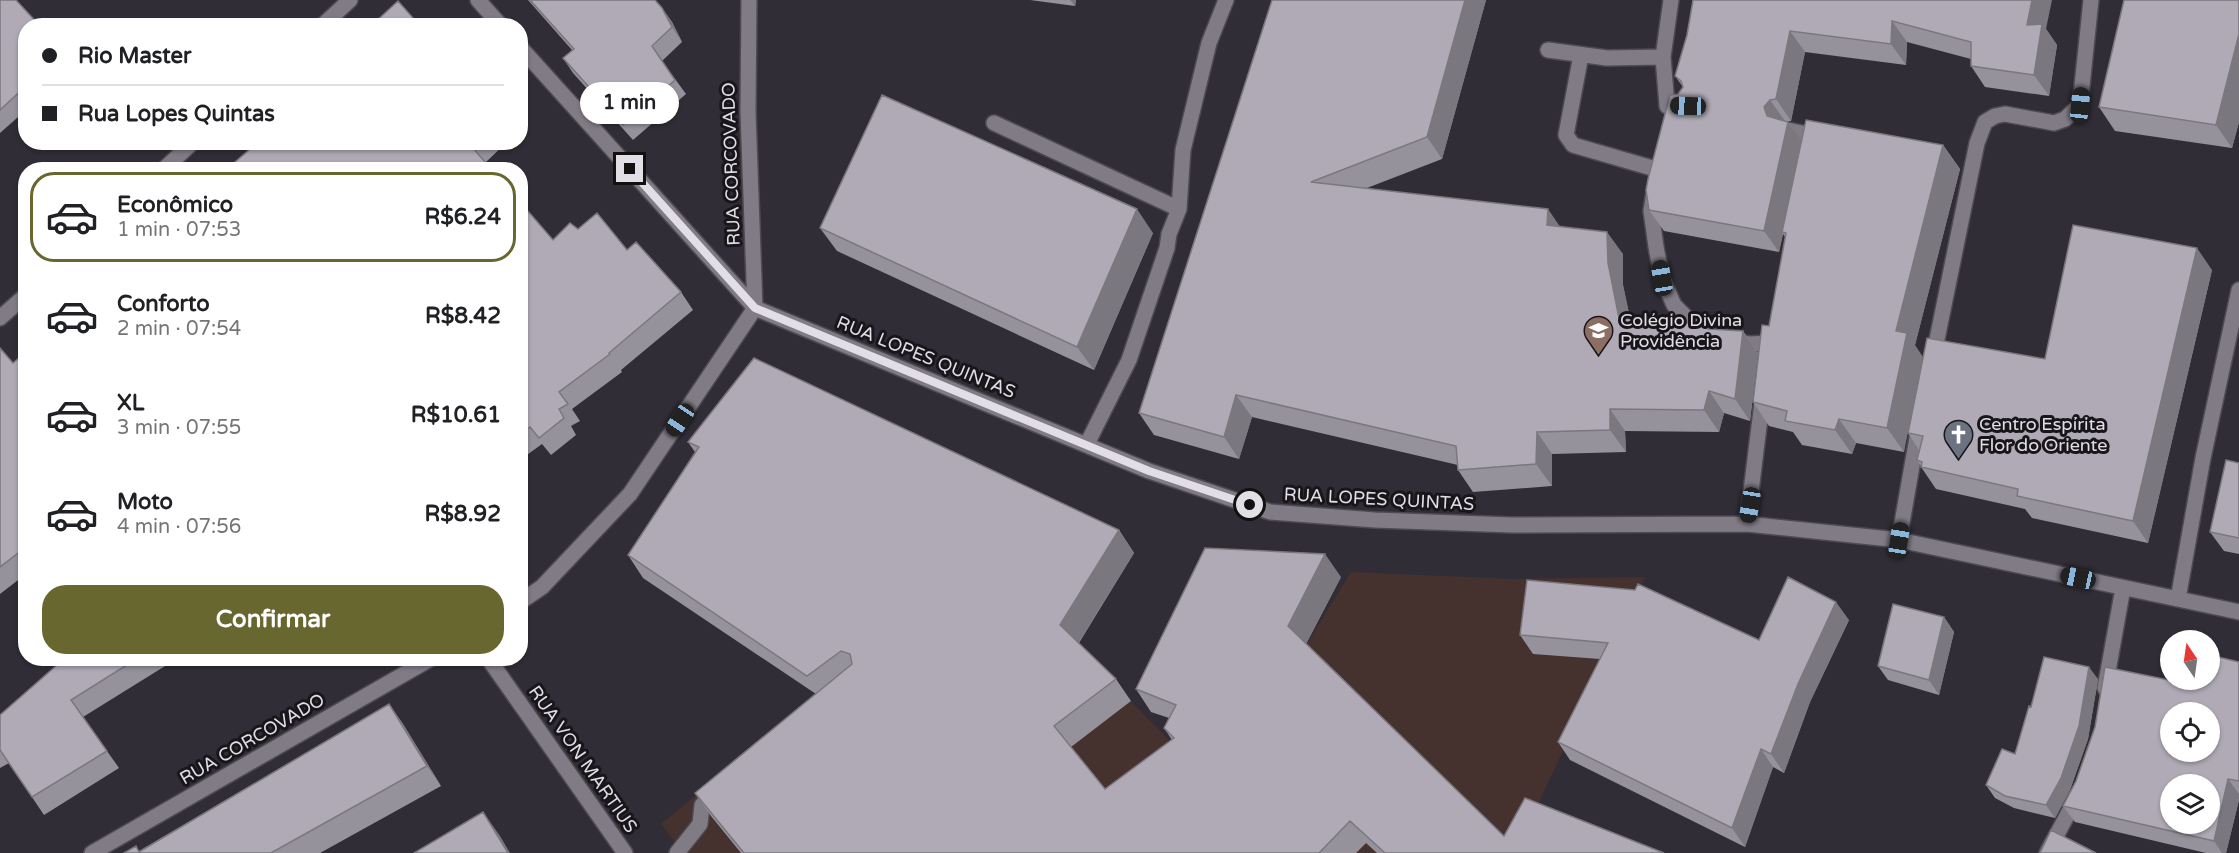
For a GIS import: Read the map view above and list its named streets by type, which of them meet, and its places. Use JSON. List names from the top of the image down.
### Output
{
  "streets": {
    "street": ["RUA CORCOVADO", "RUA LOPES QUINTAS", "RUA VON MARTIUS"]
  },
  "crossings": [
    ["RUA CORCOVADO", "RUA LOPES QUINTAS"]
  ],
  "places": {
    "school or university": ["Colégio Divina Providência"],
    "church": ["Centro Espírita Flor do Oriente"]
  },
  "north": "top",
  "page": {
    "banner": ["Rio Master", "Rua Lopes Quintas"],
    "bubble": "1 min",
    "list": [
      {
        "name": "Econômico",
        "note": "1 min · 07:53",
        "value": "R$6.24"
      },
      {
        "name": "Conforto",
        "note": "2 min · 07:54",
        "value": "R$8.42"
      },
      {
        "name": "XL",
        "note": "3 min · 07:55",
        "value": "R$10.61"
      },
      {
        "name": "Moto",
        "note": "4 min · 07:56",
        "value": "R$8.92"
      }
    ],
    "buttons": "Confirmar"
  }
}
